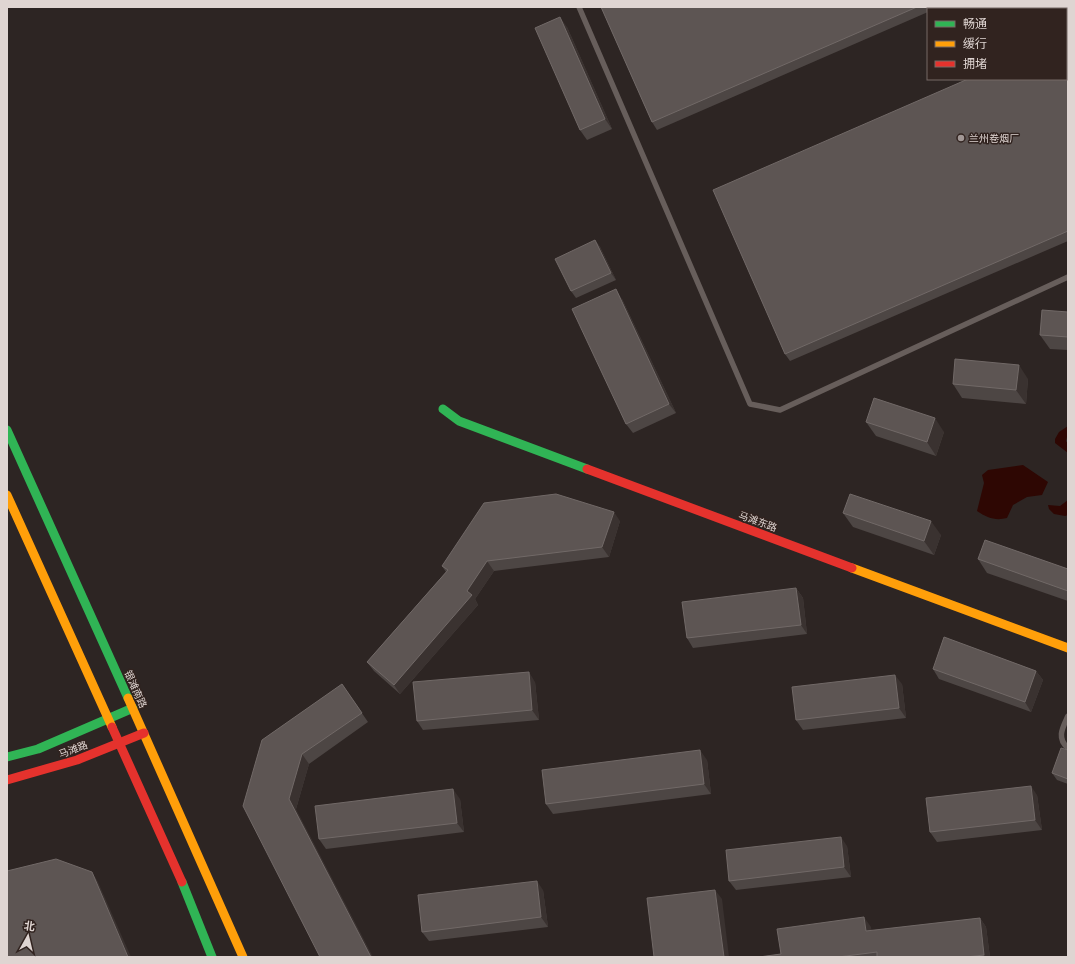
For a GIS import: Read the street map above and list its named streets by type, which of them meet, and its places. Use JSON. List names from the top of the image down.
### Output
{
  "streets": {
    "main road": ["马滩东路", "银滩南路", "马滩路"]
  },
  "crossings": [
    ["银滩南路", "马滩路"]
  ],
  "places": ["兰州卷烟厂"],
  "legend": ["畅通", "缓行", "拥堵"],
  "north": "top"
}
